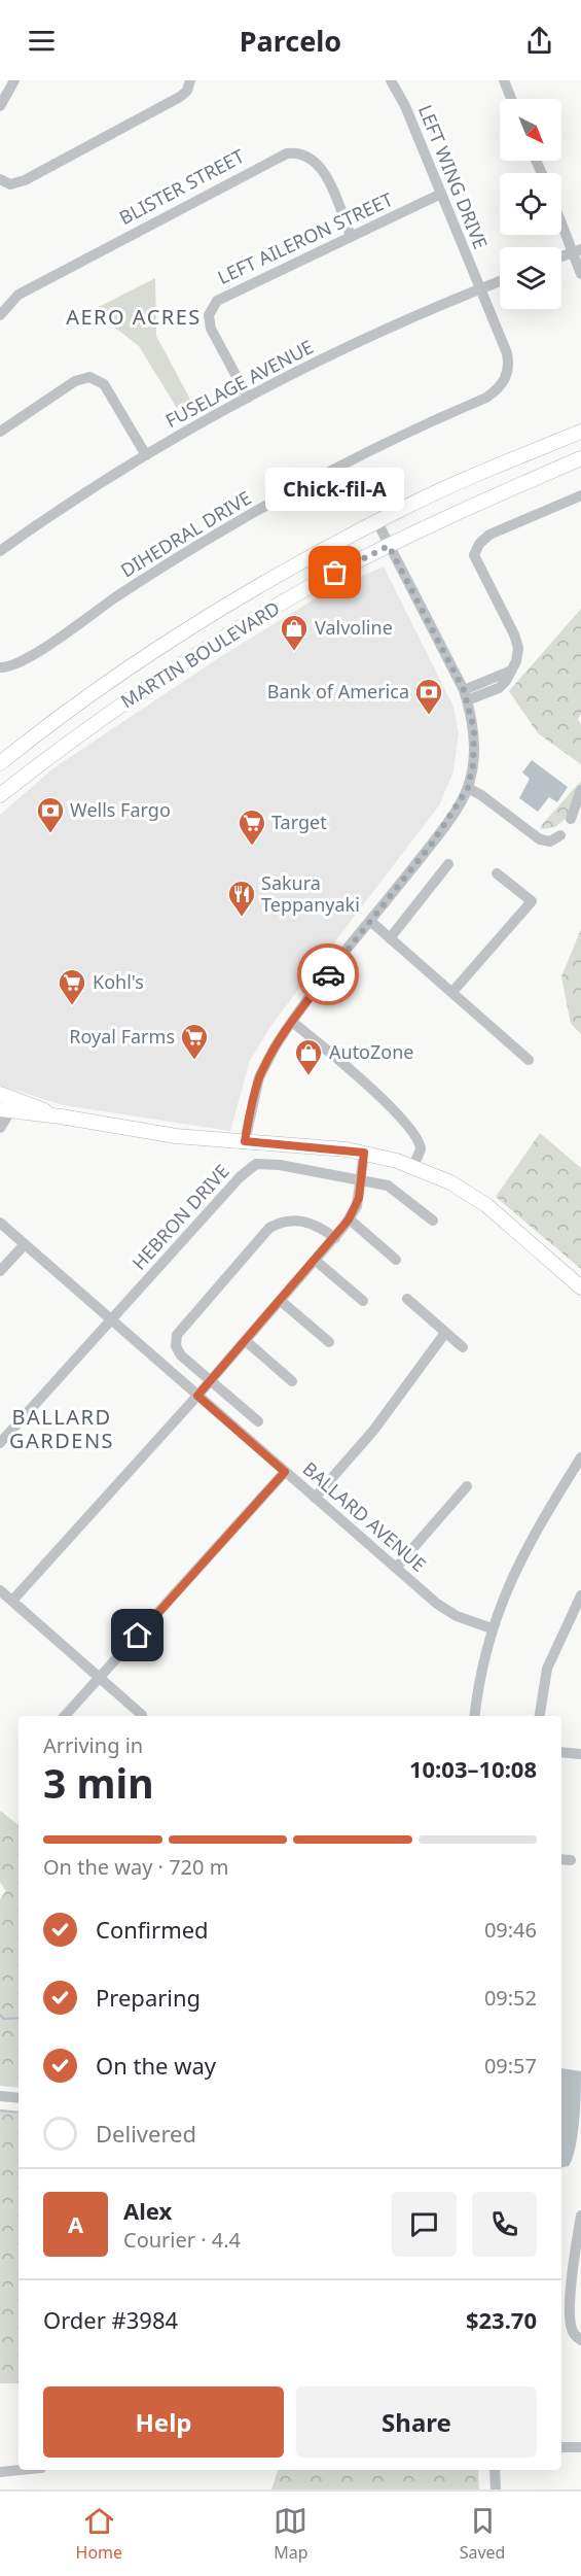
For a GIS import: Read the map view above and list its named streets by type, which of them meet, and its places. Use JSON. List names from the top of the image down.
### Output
{
  "streets": {
    "main road": ["MARTIN BOULEVARD"],
    "street": [
      "LEFT WING DRIVE",
      "BLISTER STREET",
      "LEFT AILERON STREET",
      "FUSELAGE AVENUE",
      "DIHEDRAL DRIVE",
      "HEBRON DRIVE",
      "BALLARD AVENUE"
    ]
  },
  "crossings": [
    ["LEFT WING DRIVE", "LEFT AILERON STREET"],
    ["LEFT WING DRIVE", "FUSELAGE AVENUE"],
    ["LEFT WING DRIVE", "DIHEDRAL DRIVE"],
    ["BLISTER STREET", "LEFT AILERON STREET"],
    ["LEFT AILERON STREET", "FUSELAGE AVENUE"],
    ["FUSELAGE AVENUE", "DIHEDRAL DRIVE"],
    ["HEBRON DRIVE", "BALLARD AVENUE"]
  ],
  "districts": ["AERO ACRES", "BALLARD GARDENS"],
  "places": {
    "other": ["Chick-fil-A"],
    "shop": ["Valvoline", "AutoZone"],
    "bank": ["Bank of America", "Wells Fargo"],
    "supermarket": ["Target", "Kohl's", "Royal Farms"],
    "restaurant": ["Sakura Teppanyaki"]
  },
  "north": "bottom right",
  "page": {
    "header": "Parcelo",
    "bubble": "Chick-fil-A",
    "heading": ["3 min", "Arriving in", "10:03–10:08"],
    "panel": [
      "Alex",
      "Courier · 4.4",
      "Order #3984",
      "$23.70"
    ],
    "bar": "On the way · 720 m",
    "list": [
      ["Confirmed", "09:46"],
      ["Preparing", "09:52"],
      ["On the way", "09:57"],
      "Delivered"
    ],
    "round": "A",
    "buttons": ["Help", "Share"],
    "tabs": ["Home", "Map", "Saved"]
  }
}
